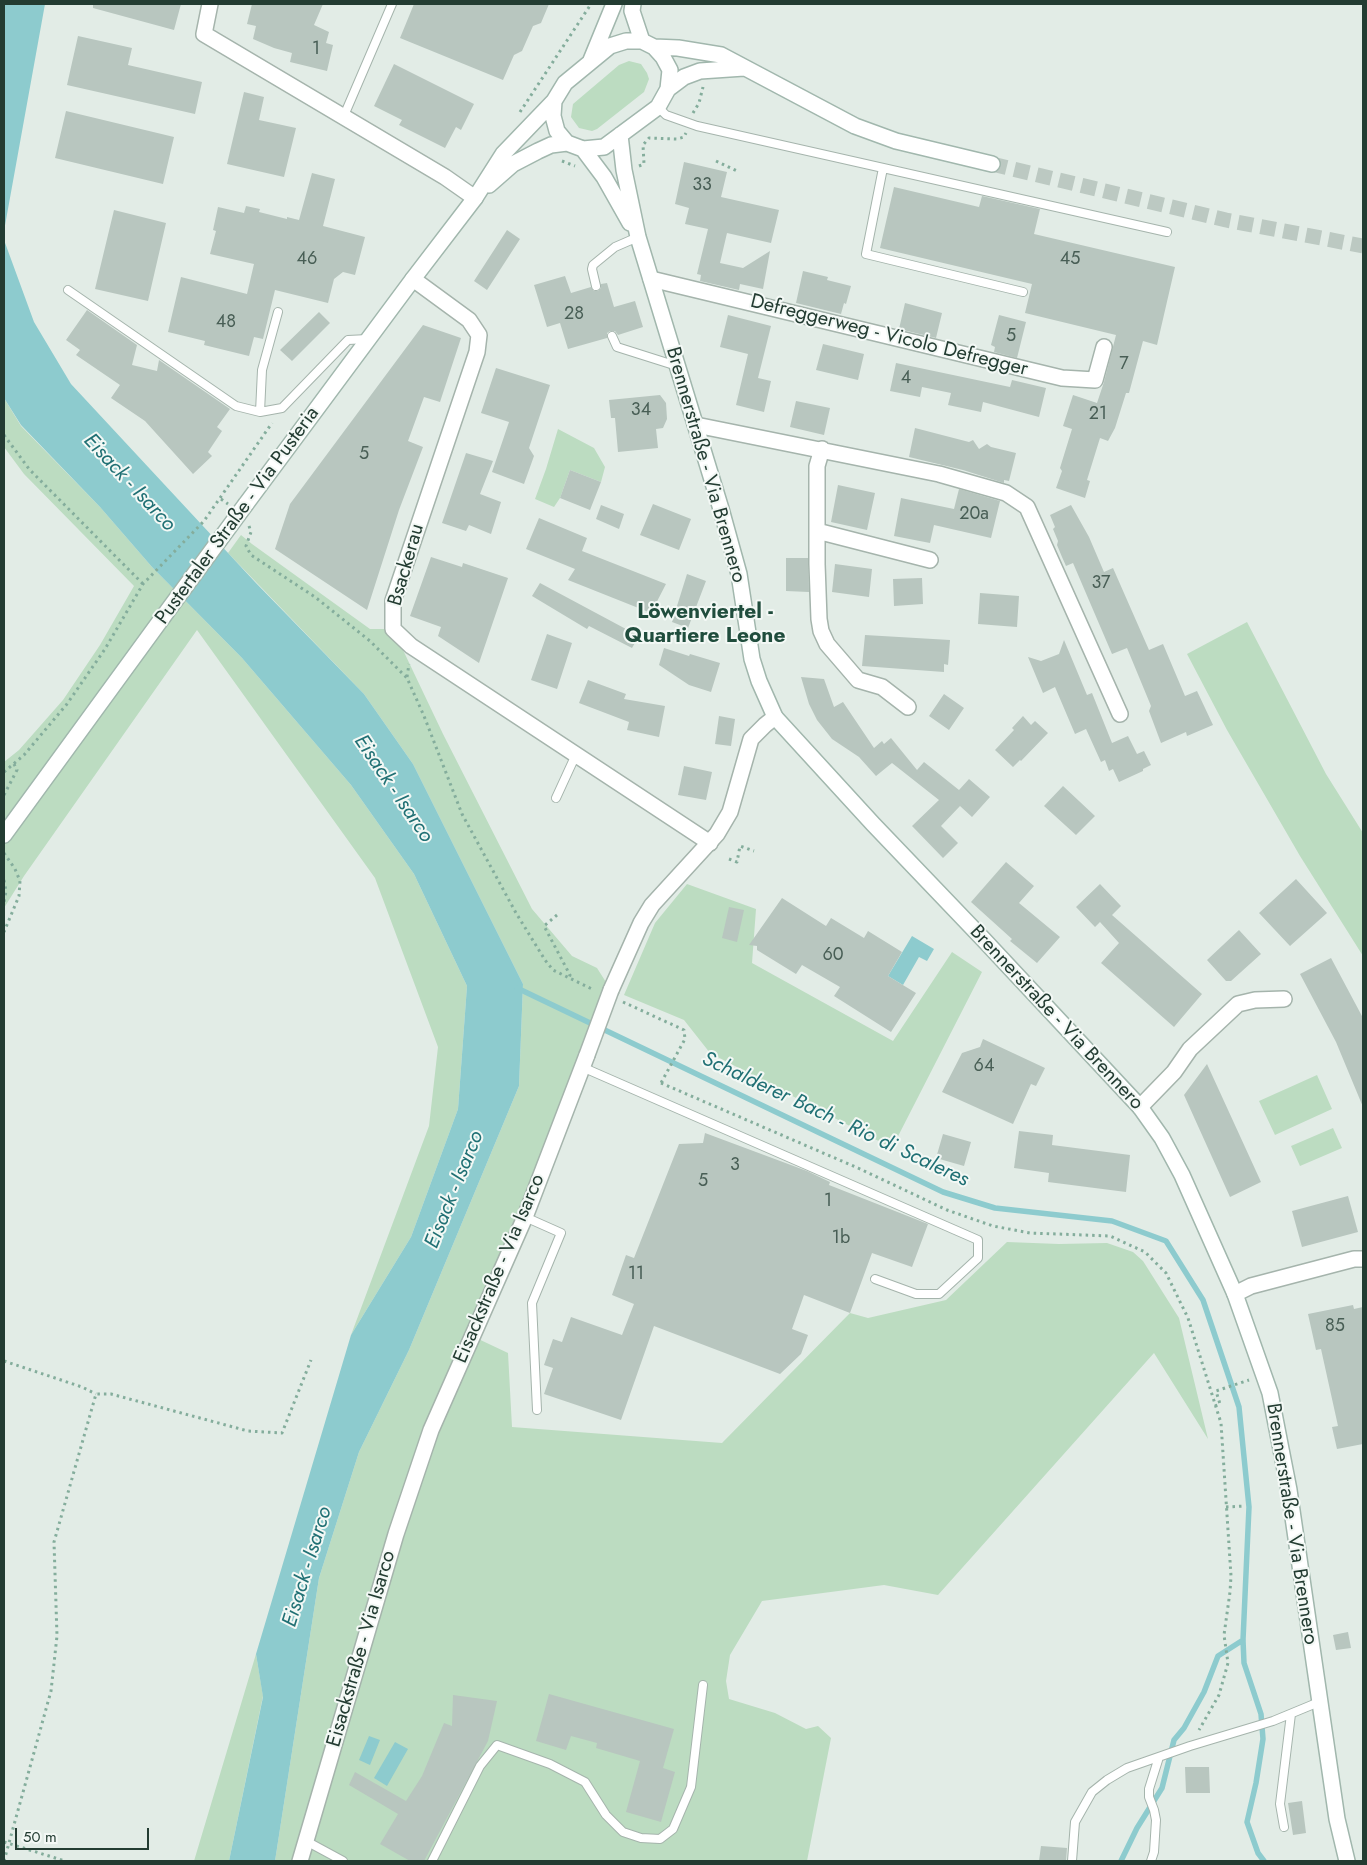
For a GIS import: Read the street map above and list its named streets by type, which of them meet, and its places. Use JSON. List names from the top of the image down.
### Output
{
  "streets": {
    "street": [
      "Defreggerweg - Vicolo Defregger",
      "Brennerstraße - Via Brennero",
      "Pustertaler Straße - Via Pusteria",
      "Bsackerau",
      "Eisackstraße - Via Isarco"
    ]
  },
  "crossings": [
    ["Defreggerweg - Vicolo Defregger", "Brennerstraße - Via Brennero"],
    ["Brennerstraße - Via Brennero", "Pustertaler Straße - Via Pusteria"],
    ["Brennerstraße - Via Brennero", "Eisackstraße - Via Isarco"],
    ["Pustertaler Straße - Via Pusteria", "Bsackerau"],
    ["Bsackerau", "Eisackstraße - Via Isarco"]
  ],
  "districts": ["Löwenviertel - Quartiere Leone"],
  "water": ["Eisack - Isarco", "Schalderer Bach - Rio di Scaleres"],
  "house_numbers": [
    "1",
    "33",
    "46",
    "45",
    "28",
    "48",
    "5",
    "7",
    "4",
    "34",
    "21",
    "5",
    "20a",
    "37",
    "60",
    "64",
    "3",
    "5",
    "1",
    "1b",
    "11",
    "85"
  ],
  "scale_bar": "50 m"
}
